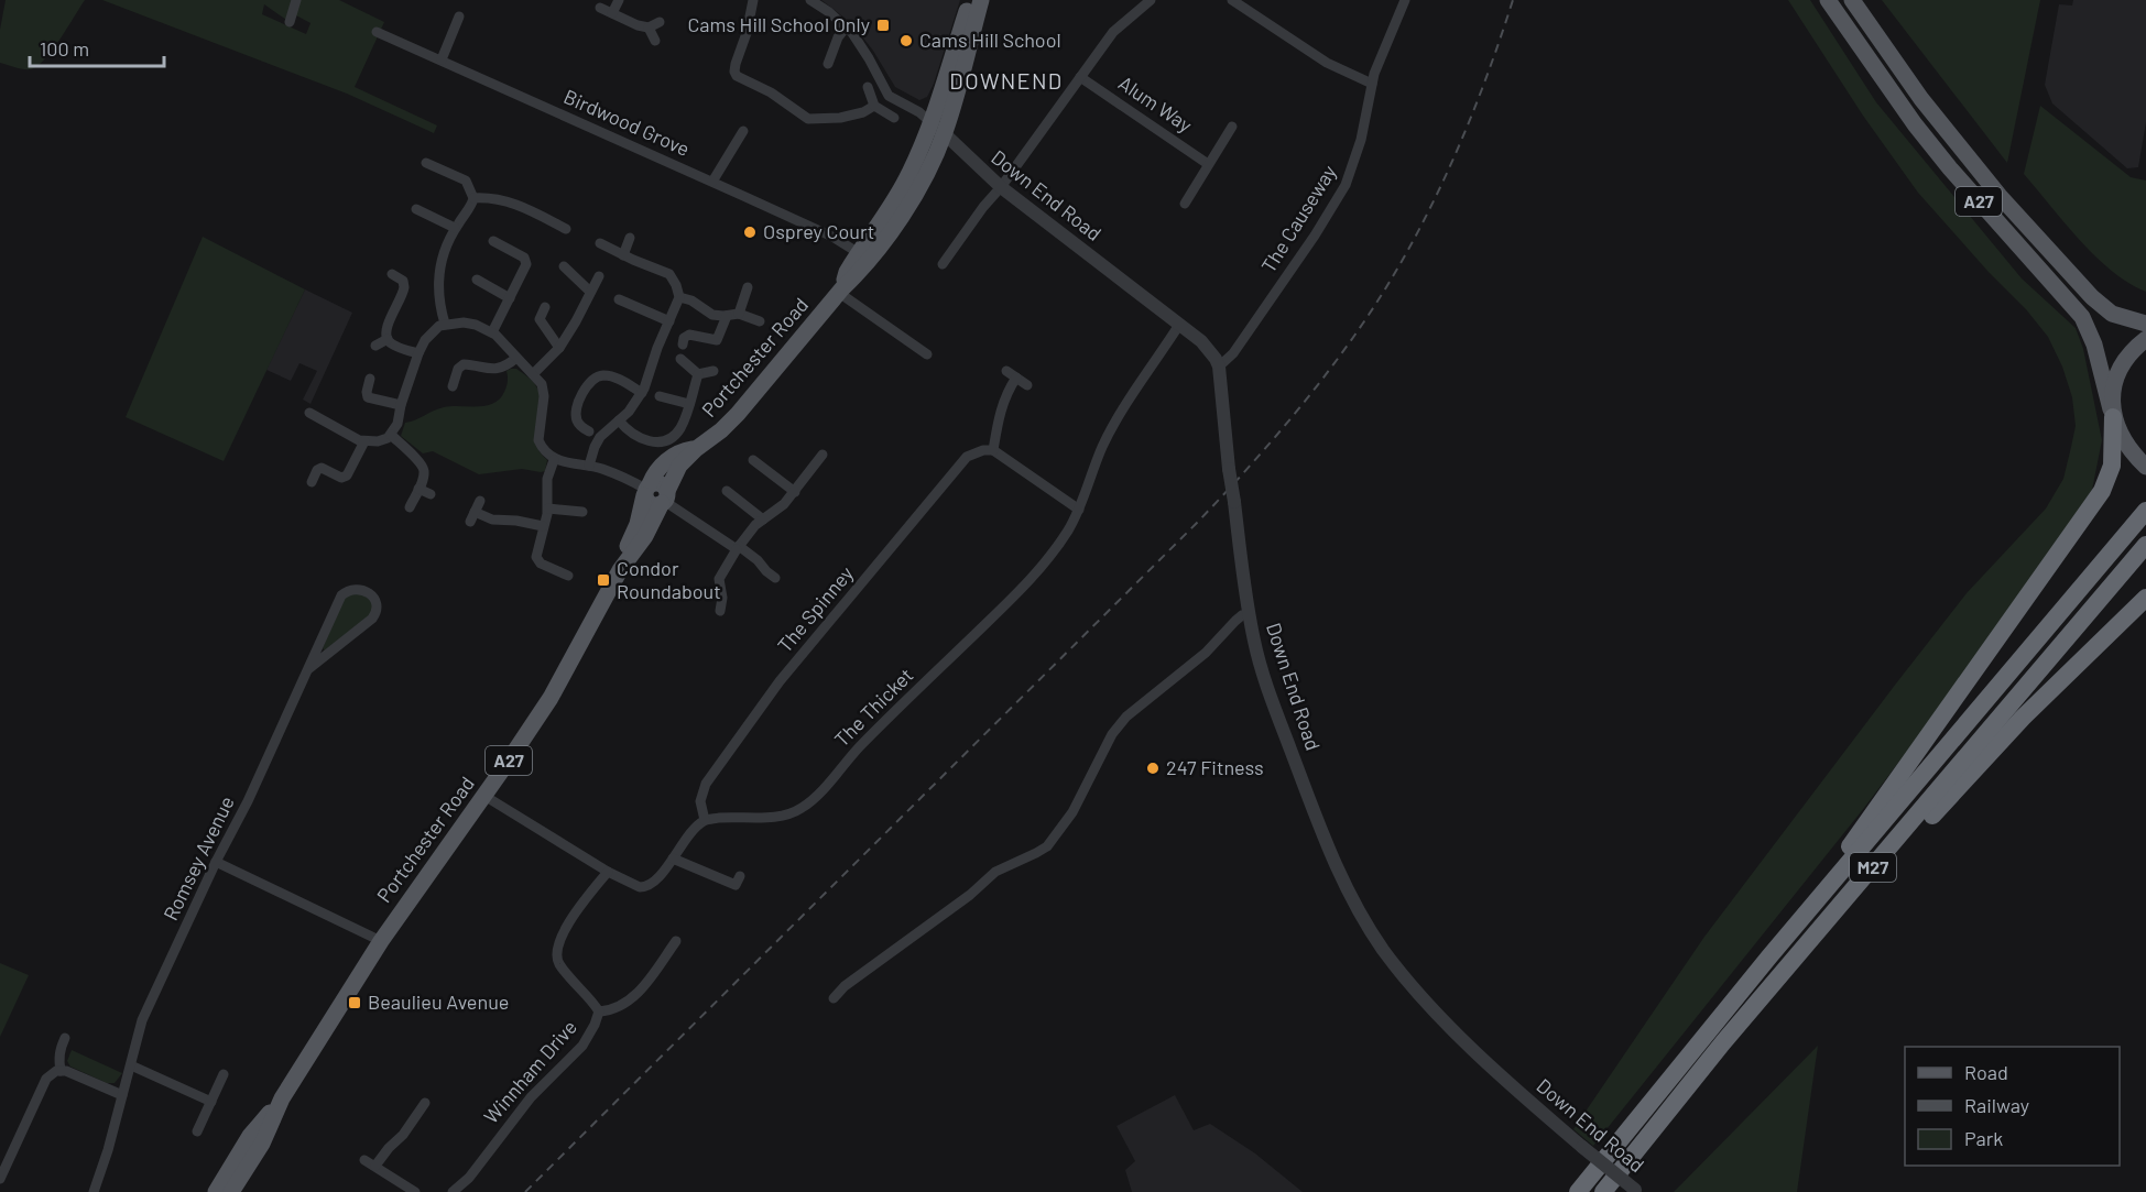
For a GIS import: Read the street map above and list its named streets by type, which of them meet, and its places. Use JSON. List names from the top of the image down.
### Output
{
  "streets": {
    "highway": ["M27"],
    "main road": ["A27", "Portchester Road"],
    "street": [
      "Alum Way",
      "Birdwood Grove",
      "Down End Road",
      "The Causeway",
      "The Spinney",
      "The Thicket",
      "Romsey Avenue",
      "Winnham Drive"
    ]
  },
  "crossings": [
    ["Birdwood Grove", "Portchester Road"],
    ["Down End Road", "A27"],
    ["Down End Road", "The Causeway"],
    ["Down End Road", "Portchester Road"],
    ["Down End Road", "The Thicket"],
    ["A27", "Portchester Road"],
    ["A27", "M27"],
    ["The Spinney", "The Thicket"]
  ],
  "districts": ["DOWNEND"],
  "places": {
    "transit": ["Cams Hill School Only", "Condor Roundabout", "Beaulieu Avenue"],
    "other": ["Cams Hill School", "Osprey Court", "247 Fitness"]
  },
  "legend": ["Road", "Railway", "Park"],
  "scale_bar": "100 m"
}
